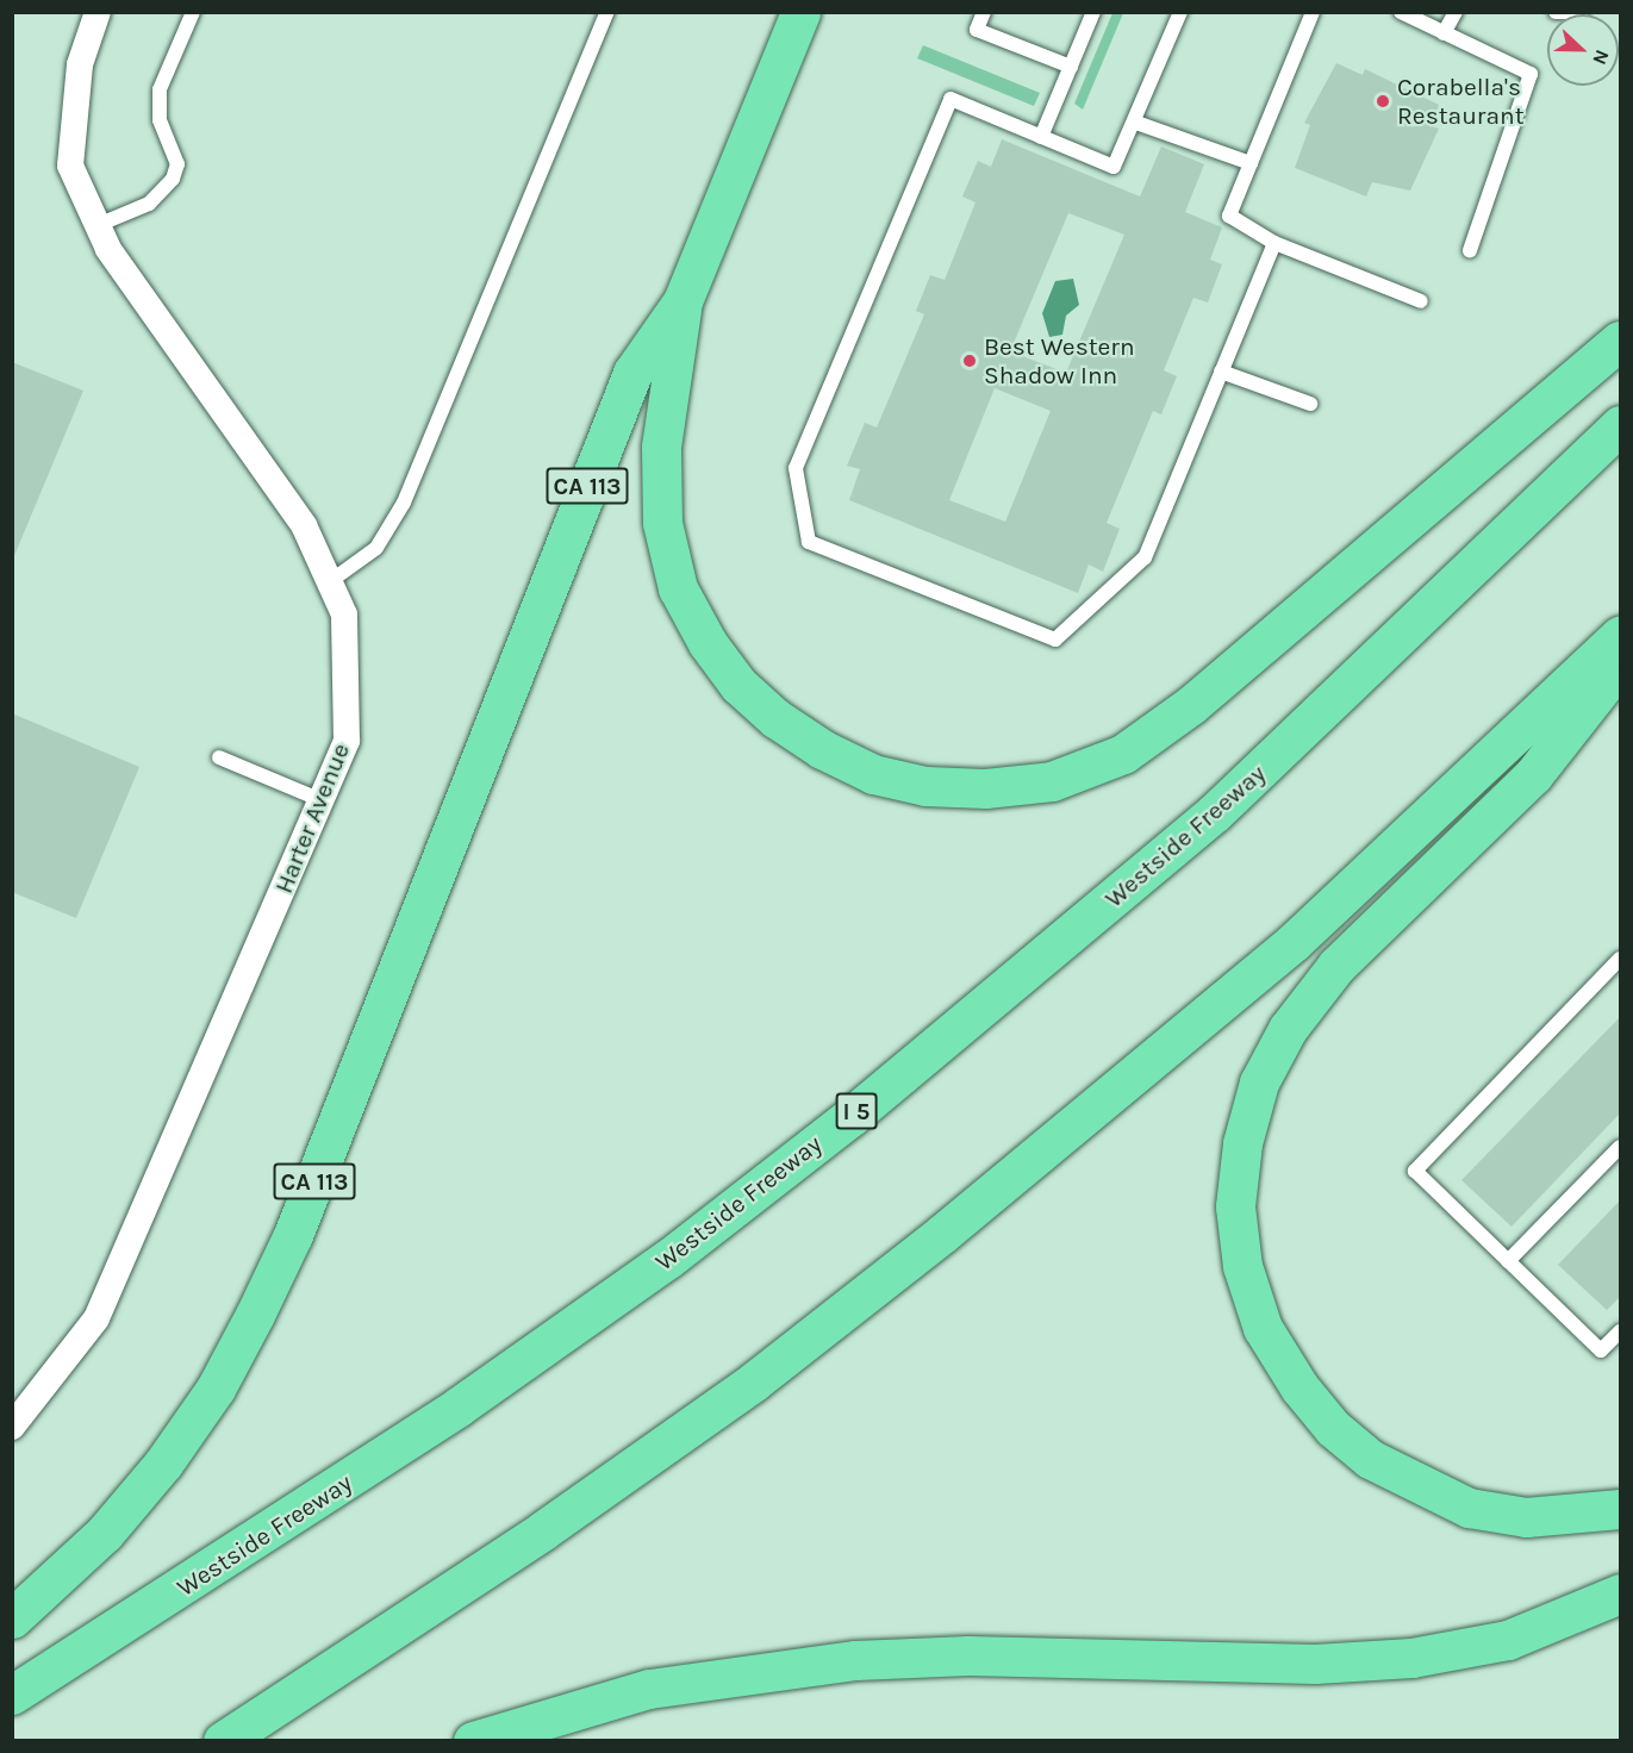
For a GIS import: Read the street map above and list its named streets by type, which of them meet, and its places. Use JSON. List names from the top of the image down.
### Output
{
  "streets": {
    "highway": ["CA 113", "Westside Freeway", "I 5"],
    "street": ["Harter Avenue"]
  },
  "places": ["Corabella's Restaurant", "Best Western Shadow Inn"],
  "north": "right"
}
